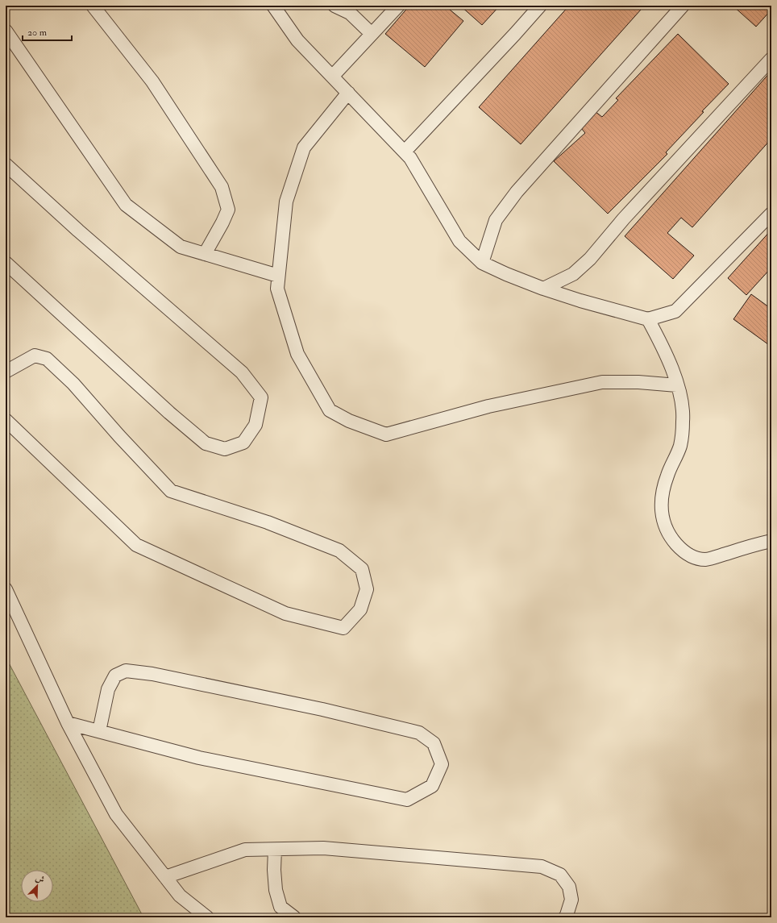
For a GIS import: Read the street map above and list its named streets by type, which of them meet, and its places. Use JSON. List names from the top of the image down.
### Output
{
  "scale_bar": "20 m",
  "north": "top right"
}
